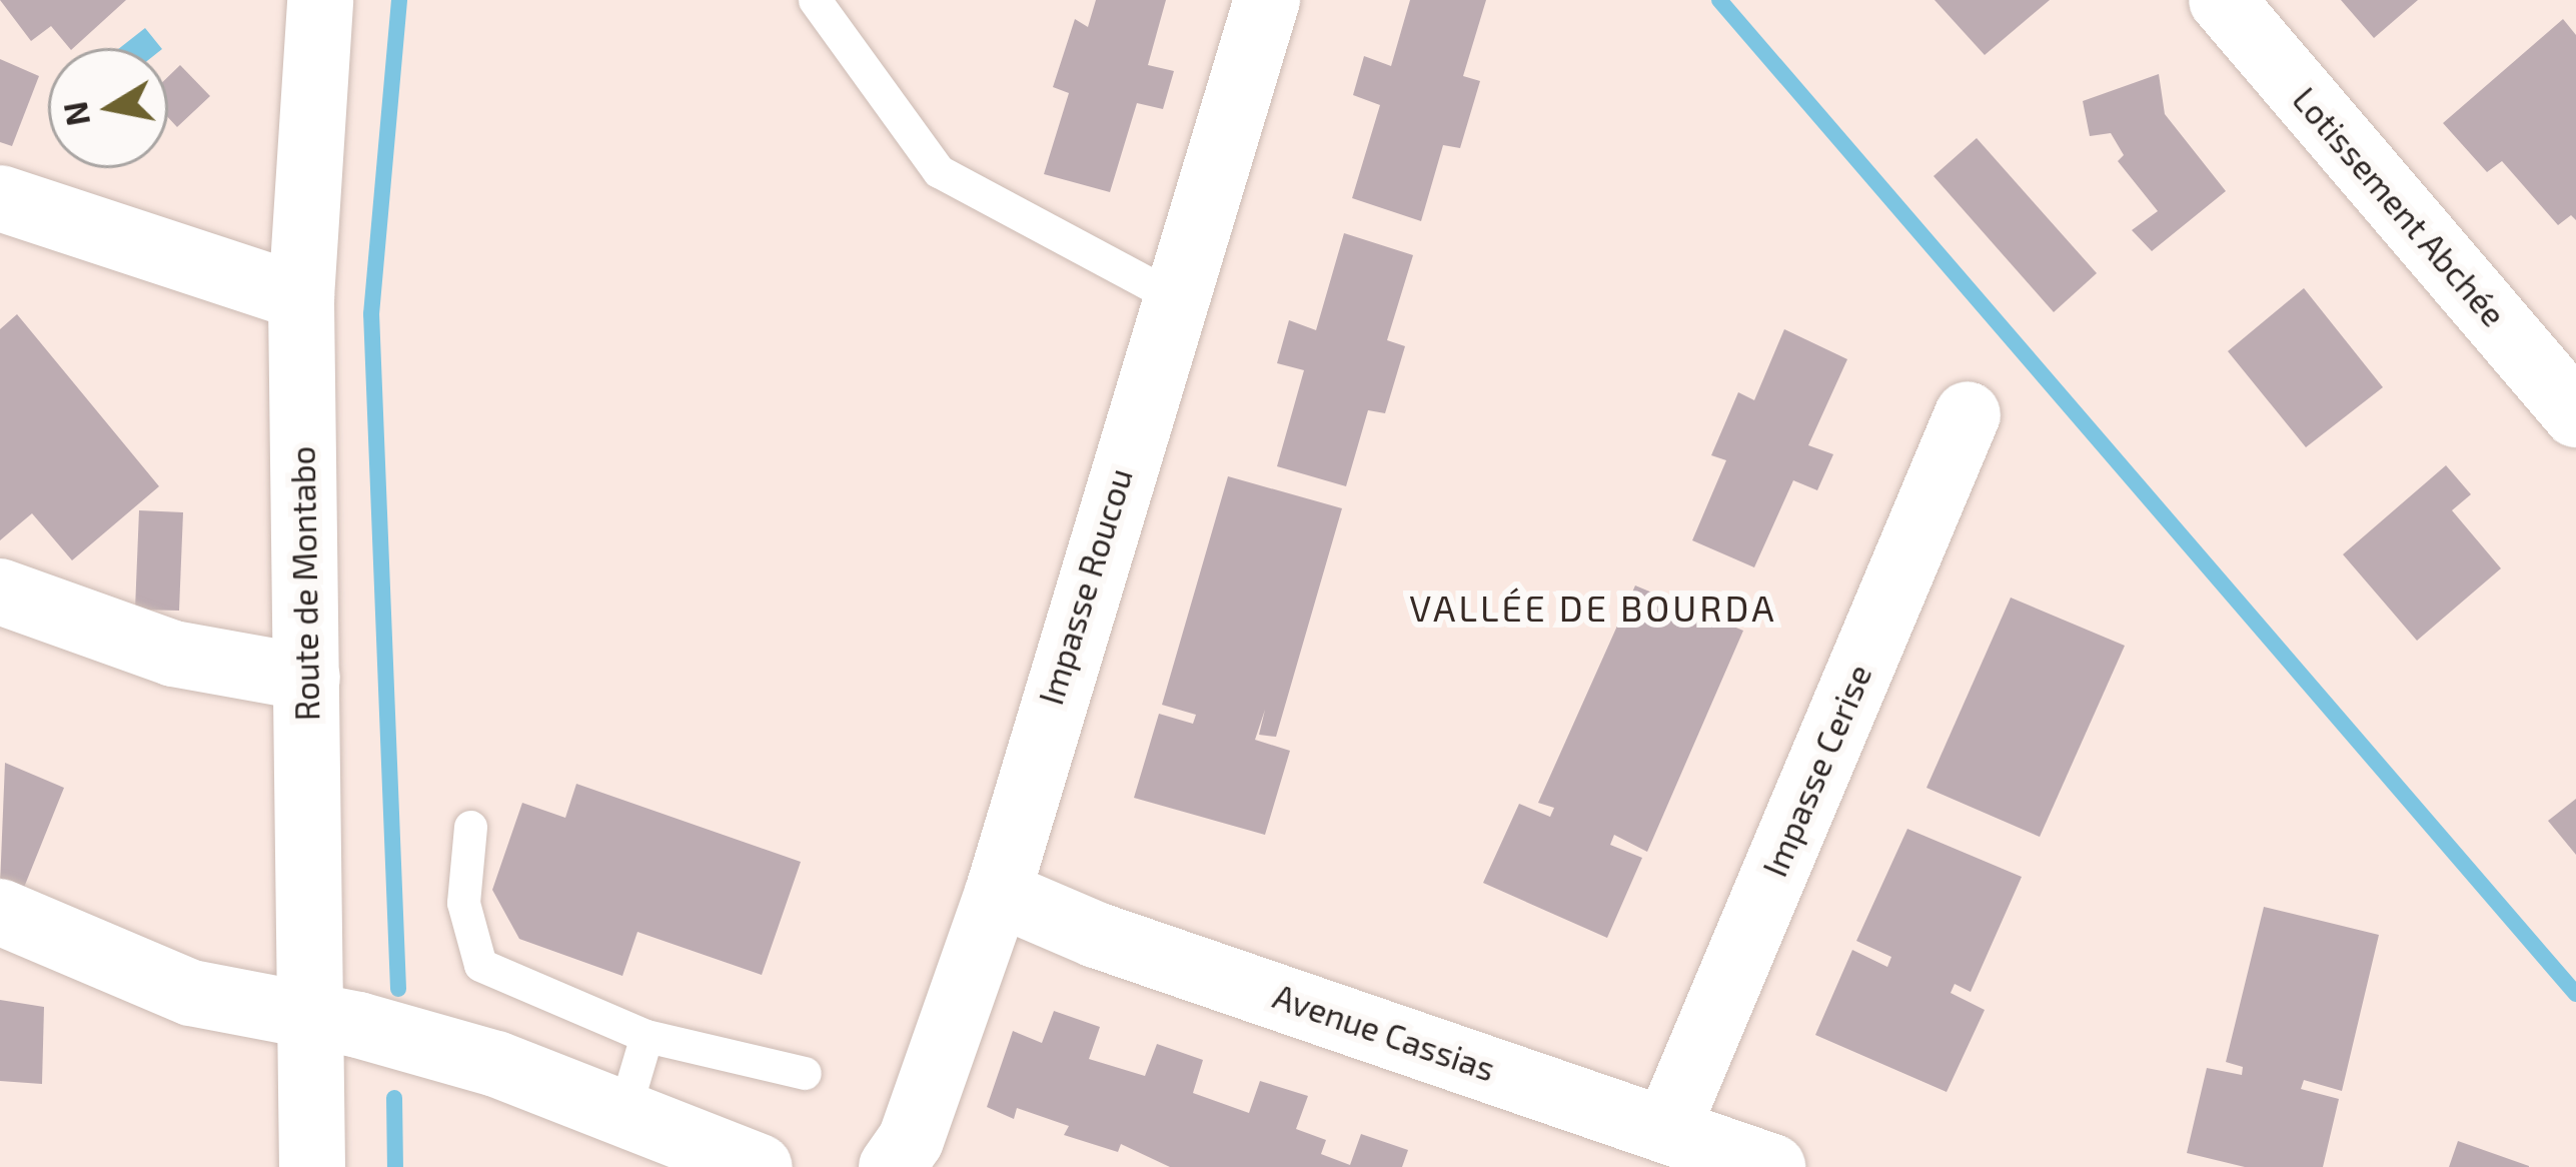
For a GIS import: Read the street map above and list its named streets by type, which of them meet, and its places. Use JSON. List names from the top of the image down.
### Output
{
  "streets": {
    "street": [
      "Lotissement Abchée",
      "Route de Montabo",
      "Impasse Roucou",
      "Impasse Cerise",
      "Avenue Cassias"
    ]
  },
  "crossings": [
    ["Impasse Roucou", "Avenue Cassias"],
    ["Impasse Cerise", "Avenue Cassias"]
  ],
  "districts": ["VALLÉE DE BOURDA"],
  "north": "left"
}
